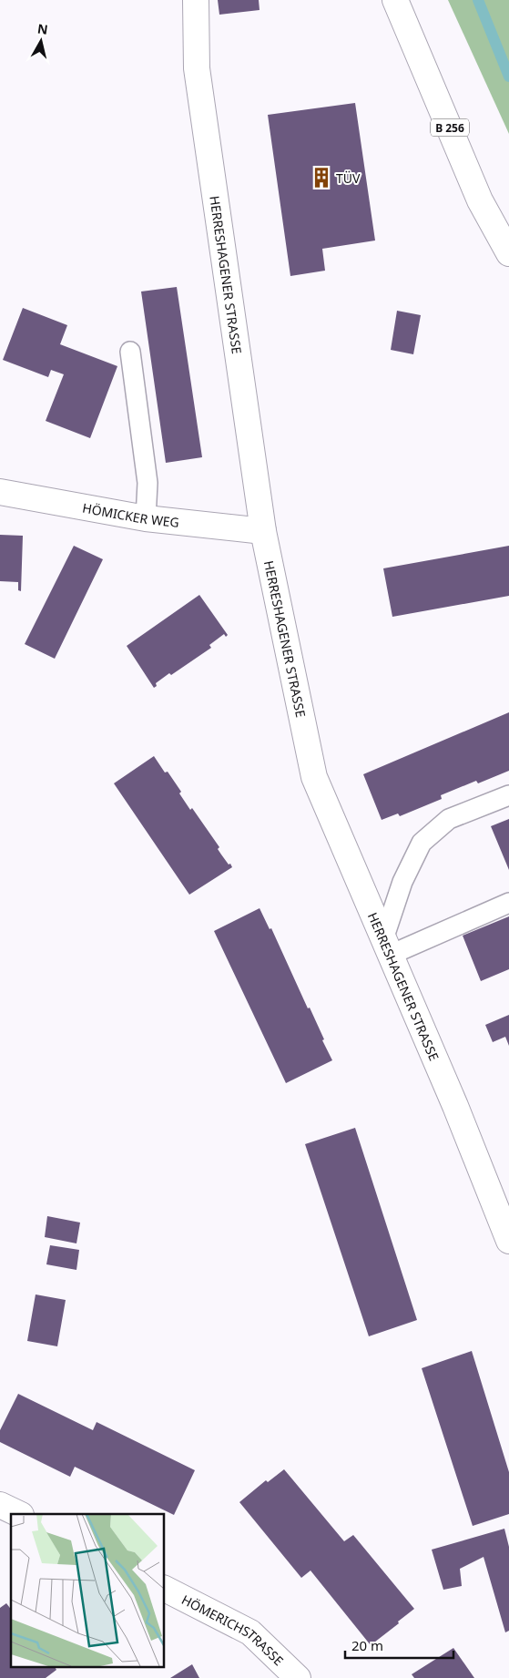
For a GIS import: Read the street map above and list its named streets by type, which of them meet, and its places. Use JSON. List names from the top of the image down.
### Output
{
  "streets": {
    "street": [
      "B 256",
      "HERRESHAGENER STRASSE",
      "HÖMICKER WEG",
      "HÖMERICHSTRASSE"
    ]
  },
  "crossings": [
    ["HERRESHAGENER STRASSE", "HÖMICKER WEG"]
  ],
  "places": {
    "building": ["TÜV"]
  },
  "scale_bar": "20 m",
  "north": "top"
}
